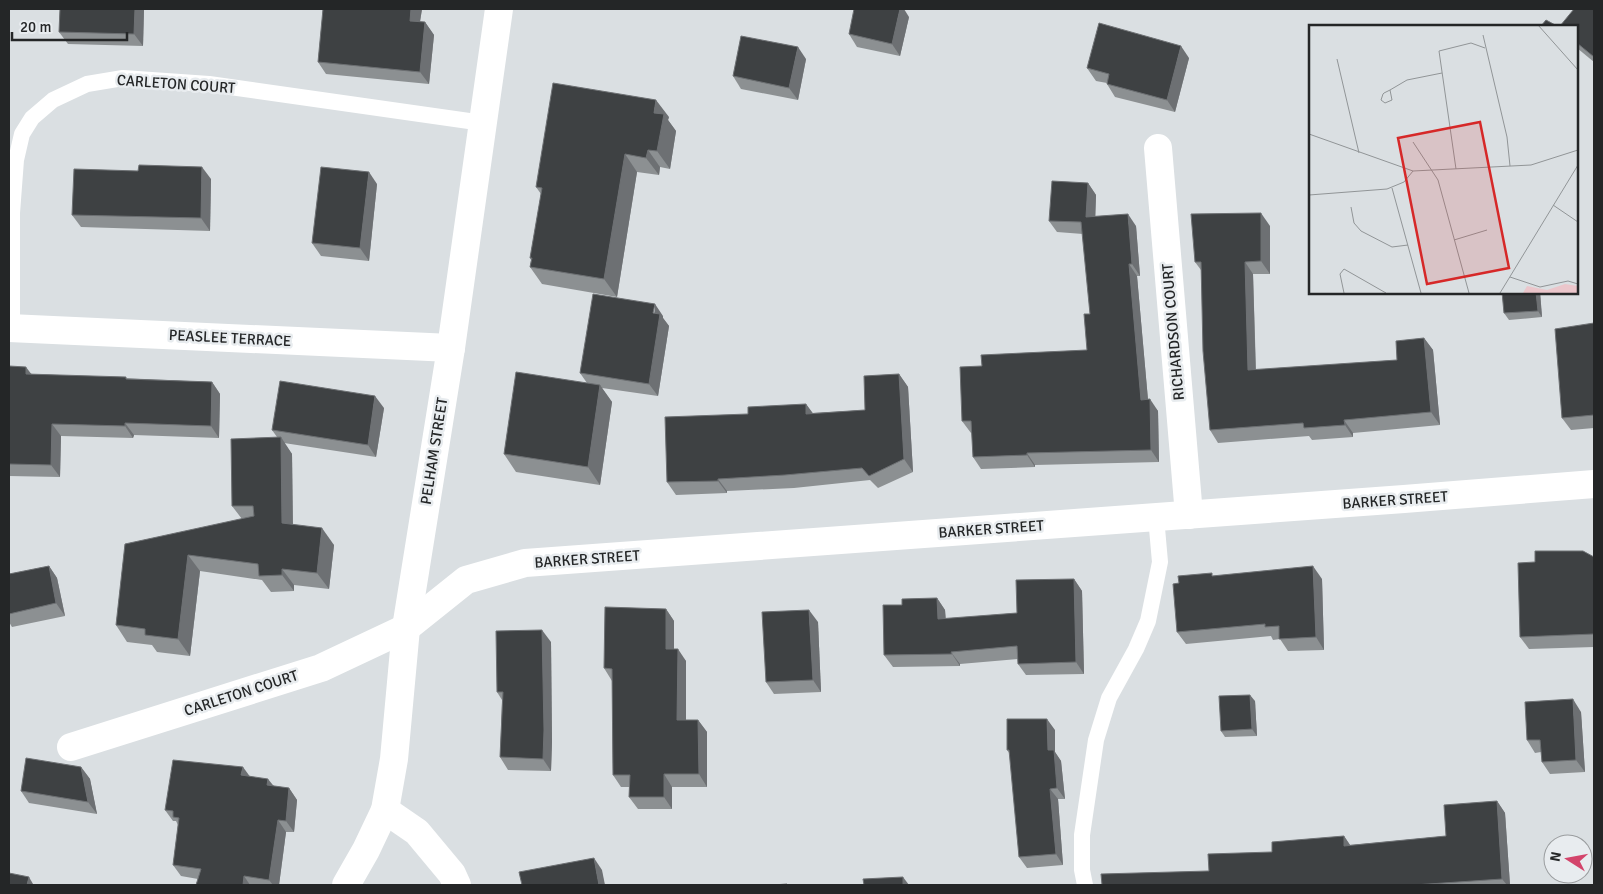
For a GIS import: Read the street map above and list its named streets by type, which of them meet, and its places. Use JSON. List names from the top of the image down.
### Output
{
  "streets": {
    "street": [
      "CARLETON COURT",
      "RICHARDSON COURT",
      "PEASLEE TERRACE",
      "PELHAM STREET",
      "BARKER STREET"
    ]
  },
  "crossings": [
    ["CARLETON COURT", "PEASLEE TERRACE"],
    ["CARLETON COURT", "PELHAM STREET"],
    ["CARLETON COURT", "BARKER STREET"],
    ["RICHARDSON COURT", "BARKER STREET"],
    ["PEASLEE TERRACE", "PELHAM STREET"],
    ["PELHAM STREET", "BARKER STREET"]
  ],
  "scale_bar": "20 m",
  "north": "left"
}
